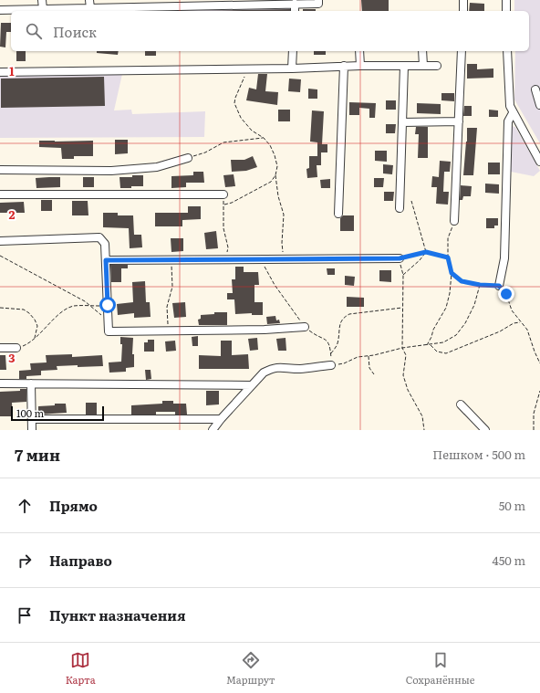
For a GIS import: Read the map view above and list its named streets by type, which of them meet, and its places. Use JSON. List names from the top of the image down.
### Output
{
  "scale_bar": "100 m",
  "page": {
    "search": "Поиск",
    "scale": "100 m",
    "heading": ["7 мин", "Пешком · 500 m"],
    "list": [
      ["Прямо", "50 m"],
      ["Направо", "450 m"],
      "Пункт назначения"
    ],
    "nav": ["Карта", "Маршрут", "Сохранённые"]
  },
  "grid": {
    "rows": ["1", "2", "3"]
  }
}
